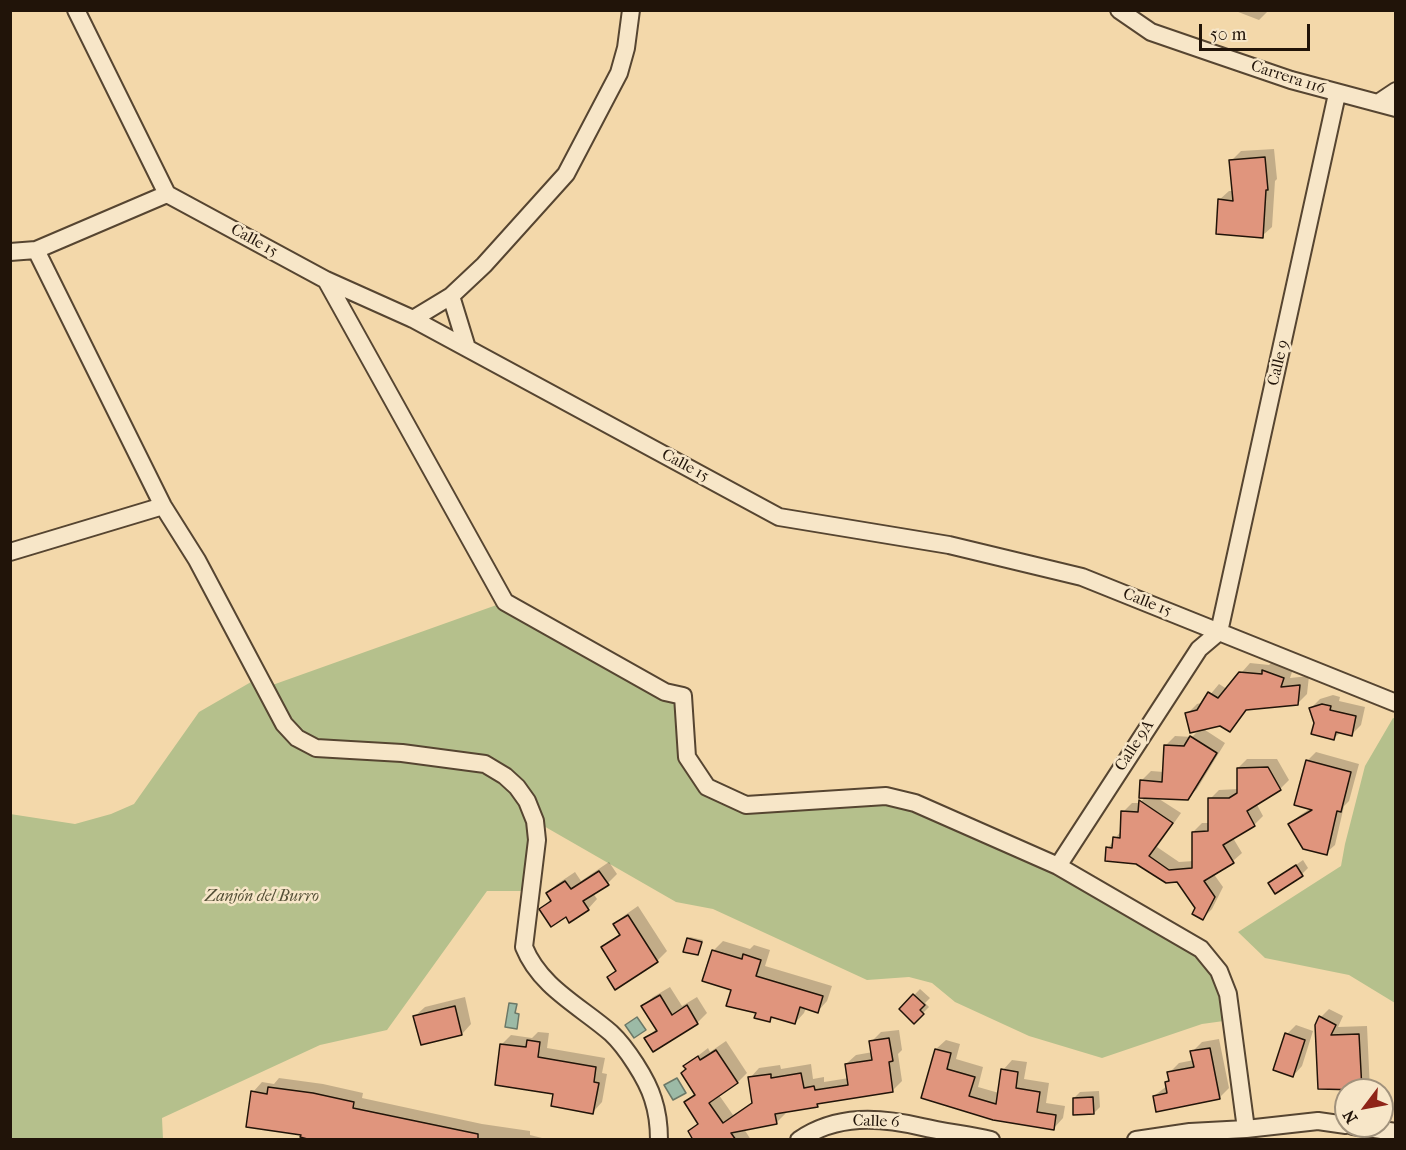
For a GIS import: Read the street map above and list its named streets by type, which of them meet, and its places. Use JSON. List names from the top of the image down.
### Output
{
  "streets": {
    "street": [
      "Carrera 116",
      "Calle 15",
      "Calle 9",
      "Calle 9A",
      "Calle 6"
    ]
  },
  "crossings": [
    ["Carrera 116", "Calle 9"],
    ["Calle 15", "Calle 9"],
    ["Calle 15", "Calle 9A"],
    ["Calle 9", "Calle 9A"]
  ],
  "parks": ["Zanjón del Burro"],
  "scale_bar": "50 m",
  "north": "bottom left"
}
